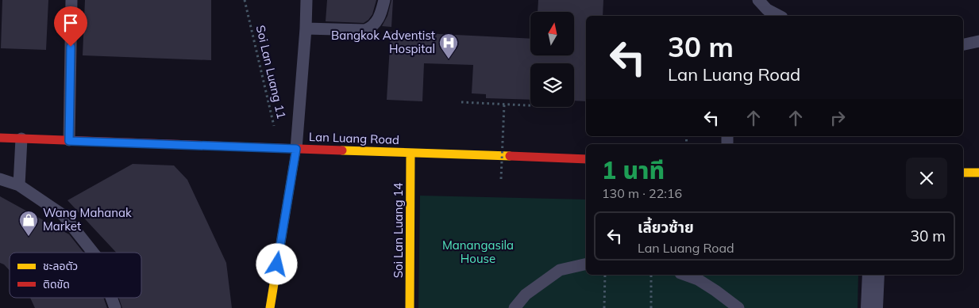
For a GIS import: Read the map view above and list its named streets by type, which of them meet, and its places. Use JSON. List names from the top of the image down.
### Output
{
  "streets": {
    "main road": ["Lan Luang Road", "Soi Lan Luang 14"],
    "path": ["Soi Lan Luang 11"]
  },
  "crossings": [
    ["Soi Lan Luang 11", "Lan Luang Road"],
    ["Lan Luang Road", "Soi Lan Luang 14"]
  ],
  "parks": ["Manangasila House"],
  "places": {
    "hospital": ["Bangkok Adventist Hospital"],
    "shop": ["Wang Mahanak Market"]
  },
  "legend": ["ชะลอตัว", "ติดขัด"],
  "north": "top",
  "page": {
    "turn": ["30 m", "Lan Luang Road"],
    "heading": ["1 นาที", "130 m · 22:16"],
    "list": [
      {
        "name": "เลี้ยวซ้าย",
        "note": "Lan Luang Road",
        "value": "30 m"
      }
    ]
  }
}
